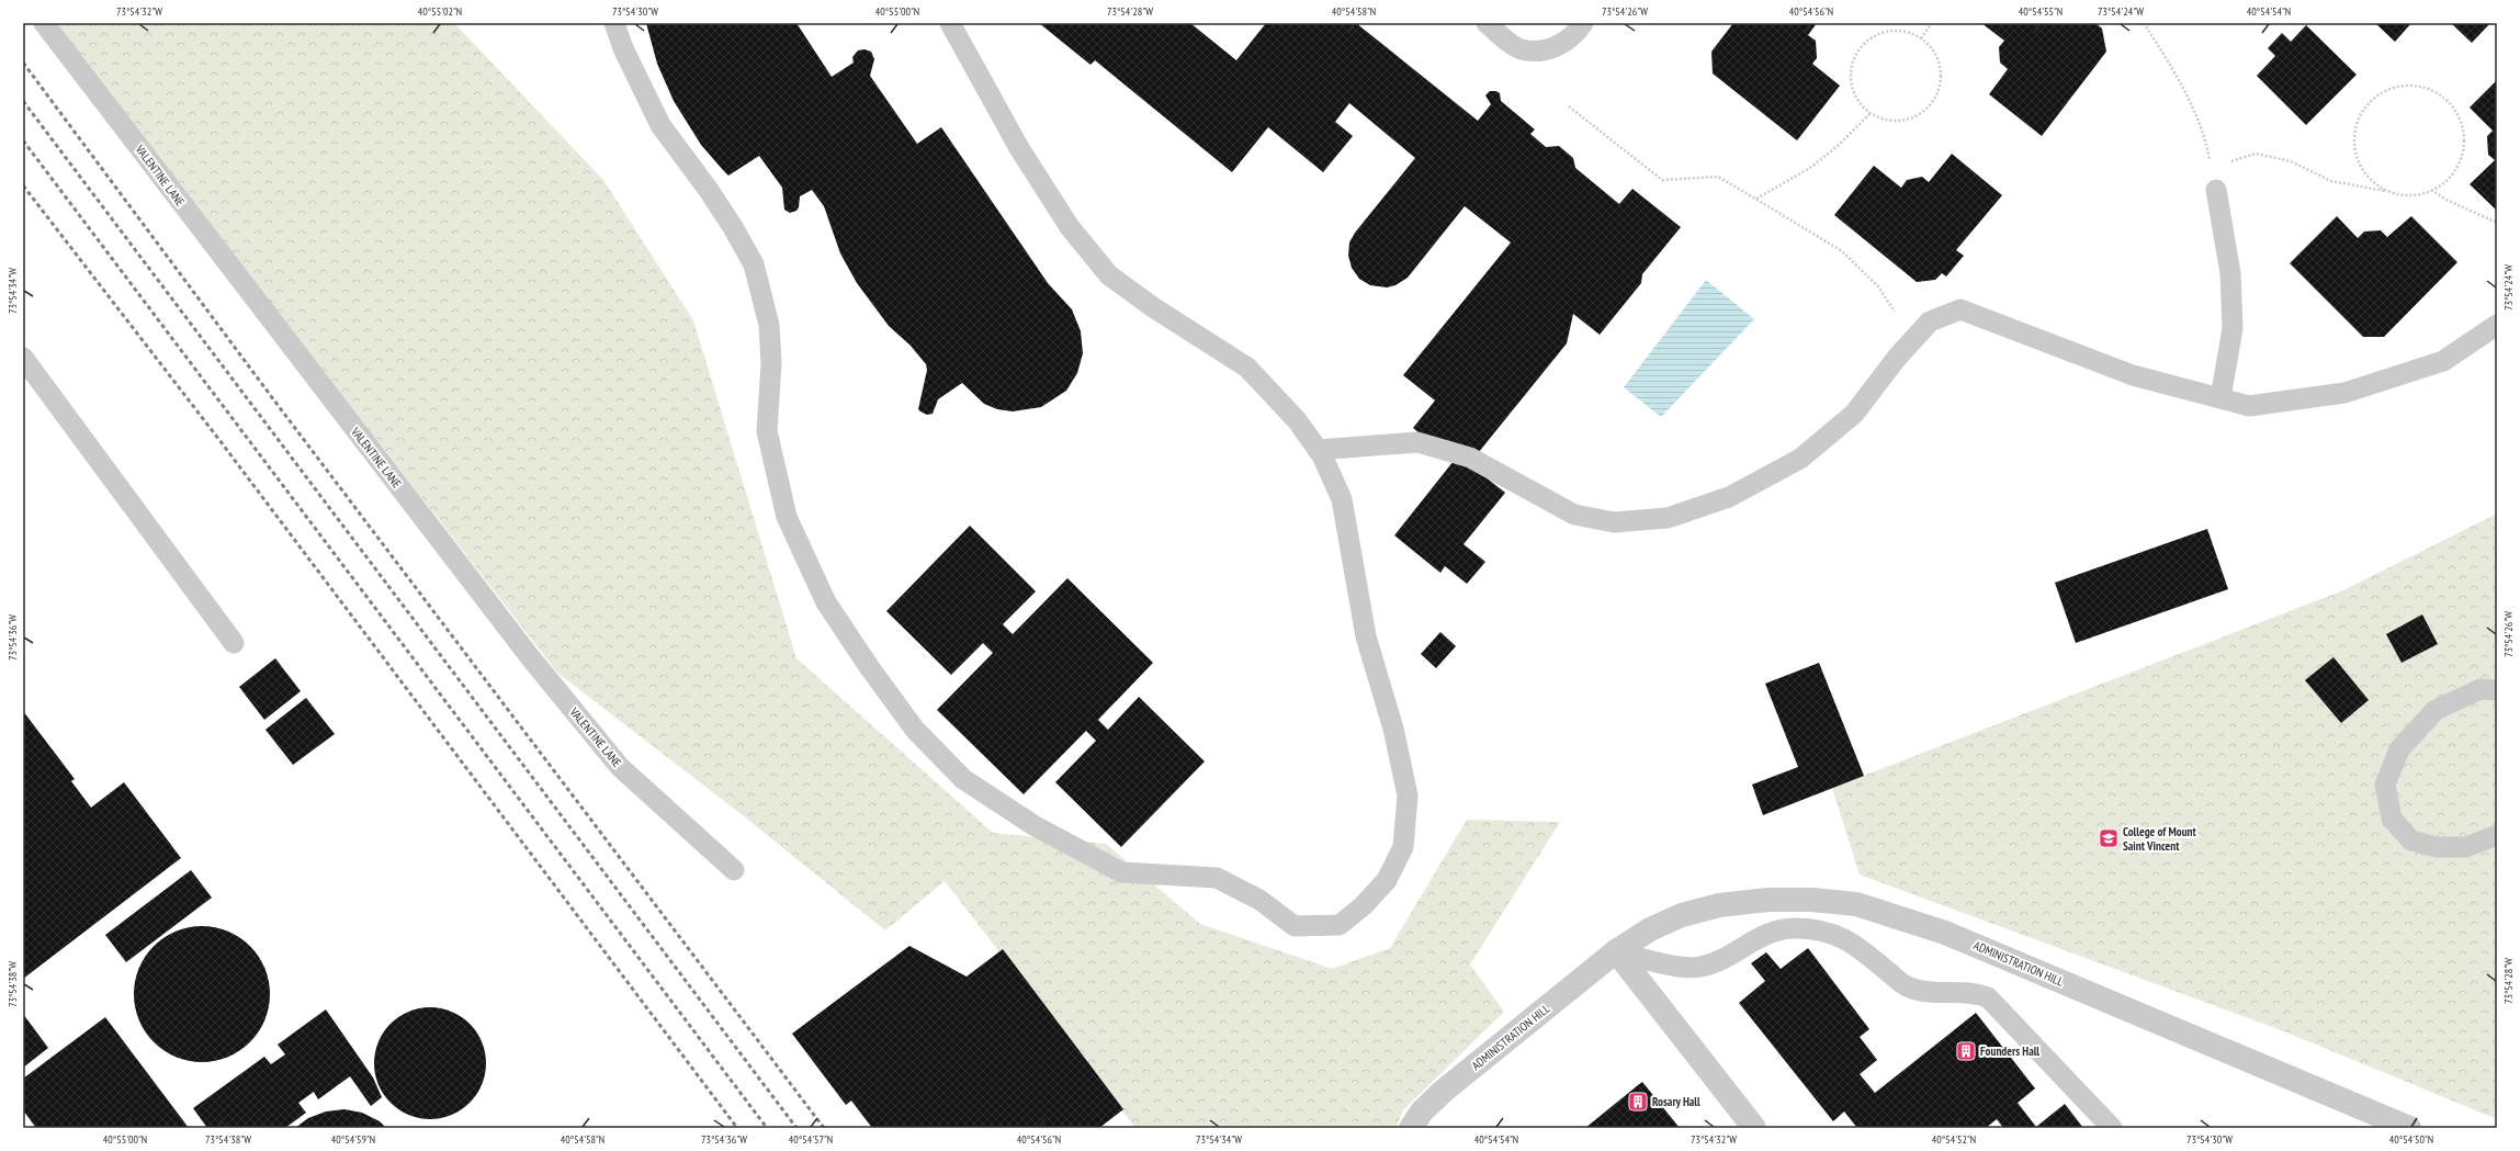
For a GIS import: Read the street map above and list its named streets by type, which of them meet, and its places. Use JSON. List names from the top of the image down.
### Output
{
  "streets": {
    "street": ["ADMINISTRATION HILL"],
    "lane": ["VALENTINE LANE"]
  },
  "places": {
    "school or university": ["College of Mount Saint Vincent"],
    "building": ["Founders Hall", "Rosary Hall"]
  },
  "coordinates": [
    "73°54'32\"W",
    "40°55'02\"N",
    "73°54'30\"W",
    "40°55'00\"N",
    "73°54'28\"W",
    "40°54'58\"N",
    "73°54'26\"W",
    "40°54'56\"N",
    "40°54'55\"N",
    "73°54'24\"W",
    "40°54'54\"N",
    "73°54'34\"W",
    "73°54'36\"W",
    "73°54'38\"W",
    "40°54'59\"N",
    "40°54'57\"N",
    "40°54'52\"N",
    "40°54'50\"N"
  ]
}
